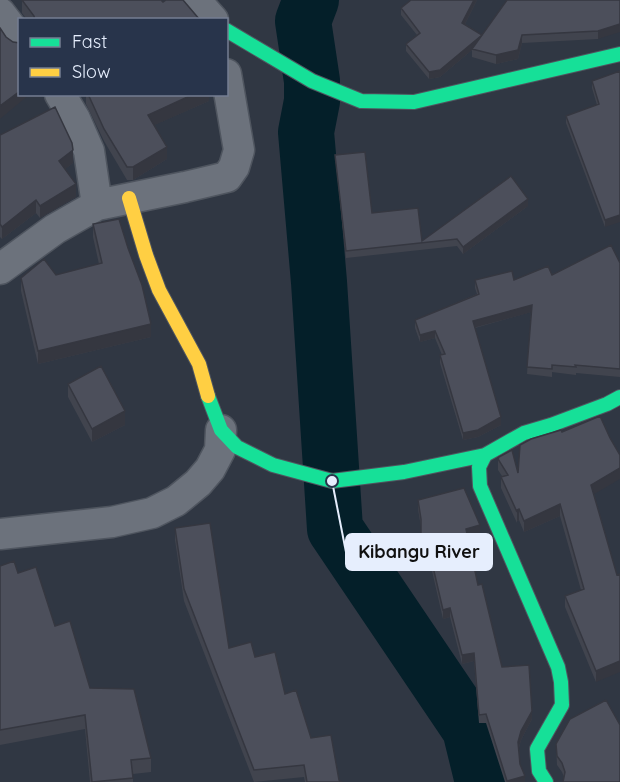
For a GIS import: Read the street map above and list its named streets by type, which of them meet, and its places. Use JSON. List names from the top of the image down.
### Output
{
  "places": ["Kibangu River"],
  "legend": ["Fast", "Slow"]
}
